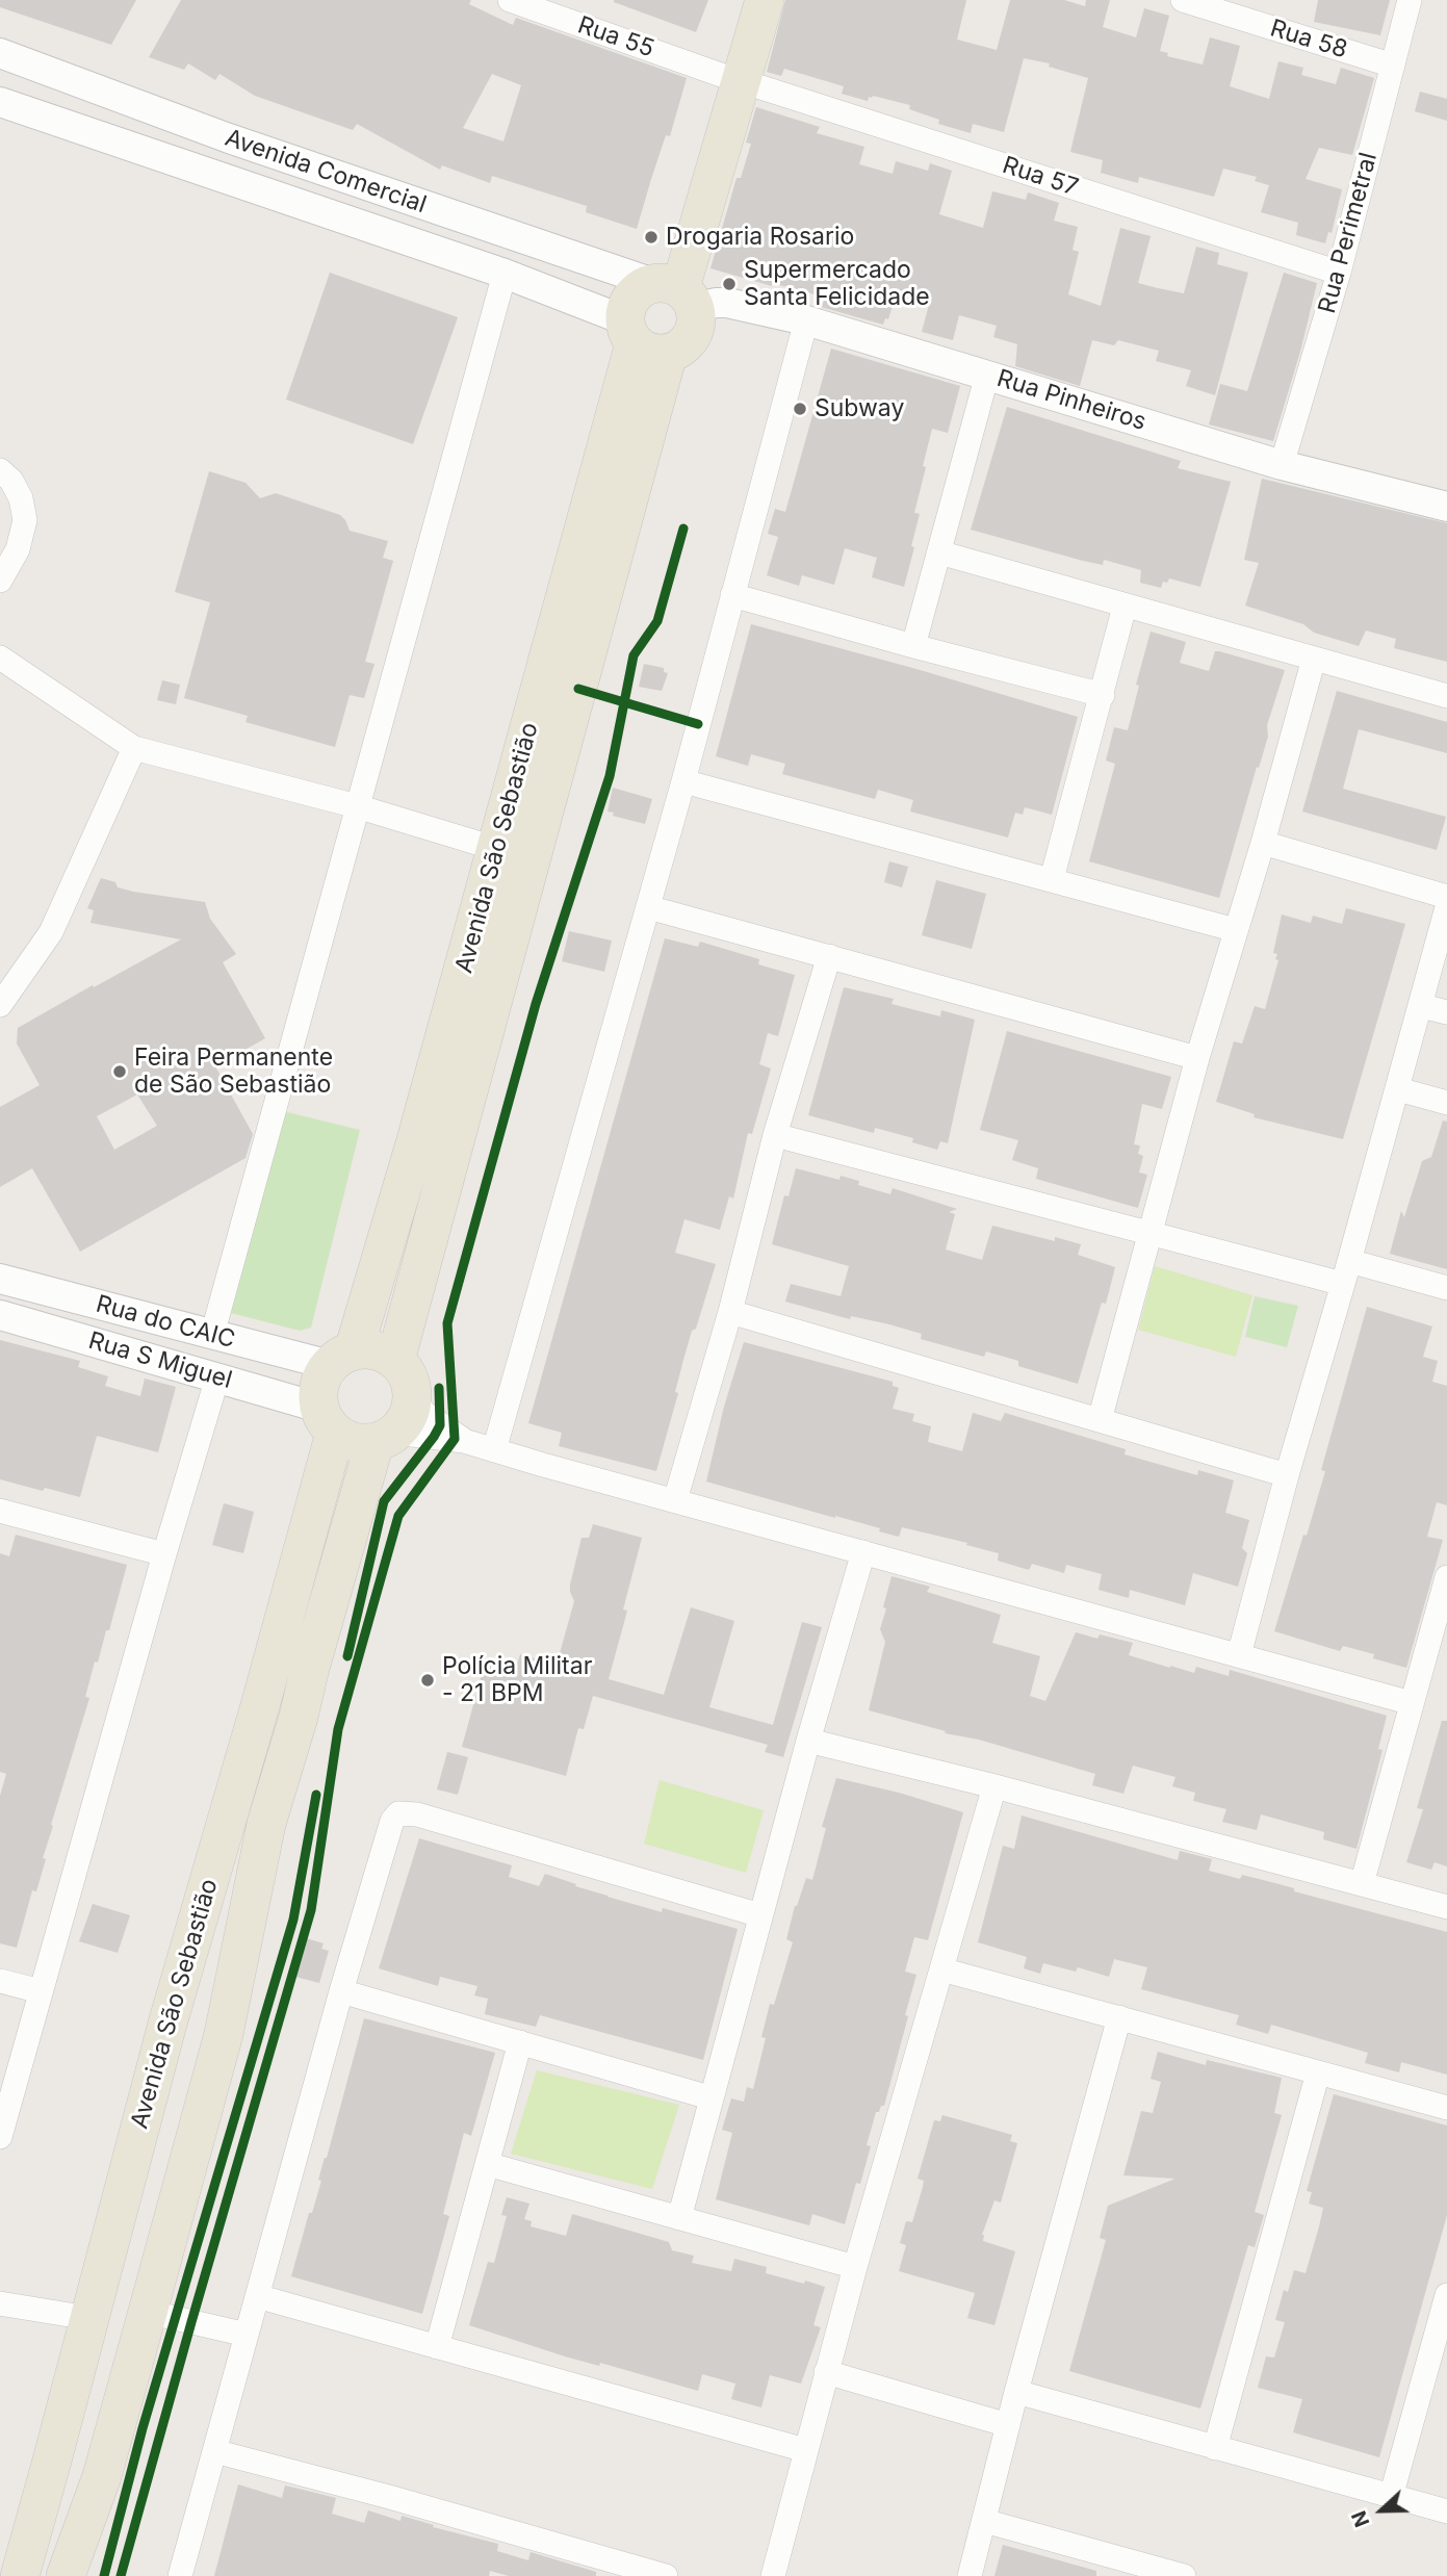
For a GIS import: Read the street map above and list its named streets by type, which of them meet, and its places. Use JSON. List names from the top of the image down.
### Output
{
  "streets": {
    "main road": ["Avenida São Sebastião"],
    "street": [
      "Rua 55",
      "Rua 58",
      "Avenida Comercial",
      "Rua 57",
      "Rua Perimetral",
      "Rua Pinheiros",
      "Rua do CAIC",
      "Rua S Miguel"
    ]
  },
  "crossings": [
    ["Rua 55", "Rua 57"],
    ["Rua 58", "Rua Perimetral"],
    ["Avenida Comercial", "Rua Pinheiros"],
    ["Avenida Comercial", "Avenida São Sebastião"],
    ["Rua 57", "Rua Perimetral"],
    ["Rua Perimetral", "Rua Pinheiros"],
    ["Avenida São Sebastião", "Rua do CAIC"],
    ["Avenida São Sebastião", "Rua S Miguel"],
    ["Rua do CAIC", "Rua S Miguel"]
  ],
  "places": [
    "Drogaria Rosario",
    "Supermercado Santa Felicidade",
    "Subway",
    "Feira Permanente de São Sebastião",
    "Polícia Militar - 21 BPM"
  ],
  "north": "left"
}
